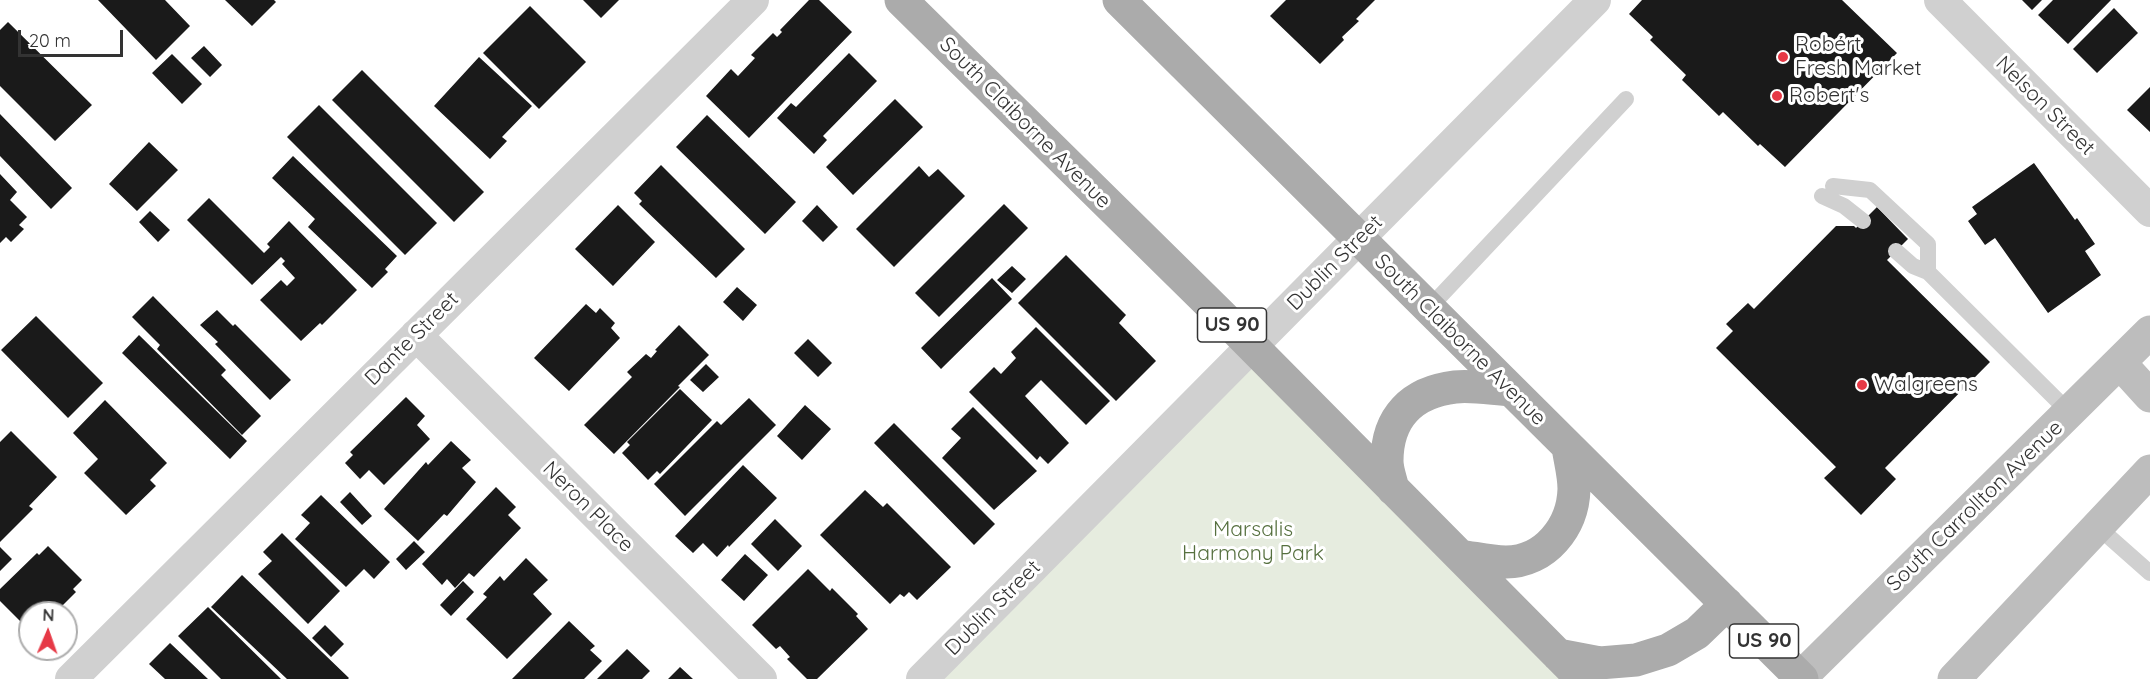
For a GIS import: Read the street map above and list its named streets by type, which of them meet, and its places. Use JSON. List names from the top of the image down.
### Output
{
  "streets": {
    "main road": ["South Claiborne Avenue", "US 90", "South Carrollton Avenue"],
    "street": [
      "Nelson Street",
      "Dublin Street",
      "Dante Street",
      "Neron Place"
    ]
  },
  "crossings": [
    ["South Claiborne Avenue", "Dublin Street"],
    ["South Claiborne Avenue", "South Carrollton Avenue"],
    ["Dante Street", "Neron Place"]
  ],
  "parks": ["Marsalis Harmony Park"],
  "places": ["Robért Fresh Market", "Robert's", "Walgreens"],
  "scale_bar": "20 m",
  "north": "top"
}
